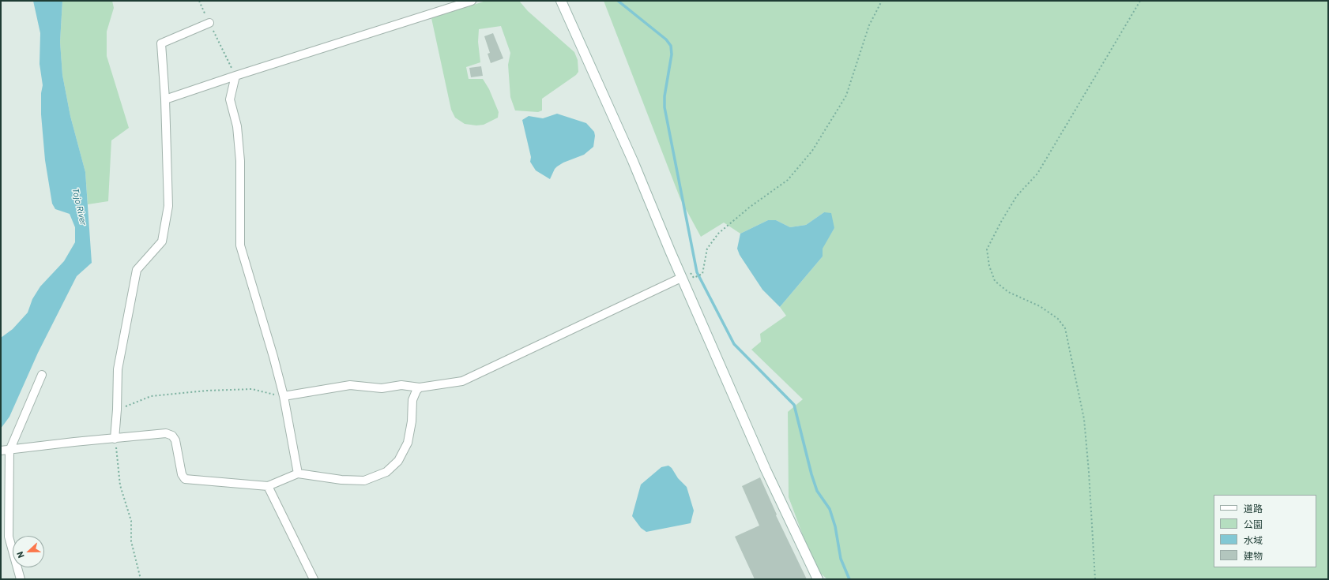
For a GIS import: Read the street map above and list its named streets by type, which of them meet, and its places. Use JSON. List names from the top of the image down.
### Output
{
  "water": ["Tojo River"],
  "legend": [
    "道路",
    "公園",
    "水域",
    "建物"
  ],
  "north": "left"
}
